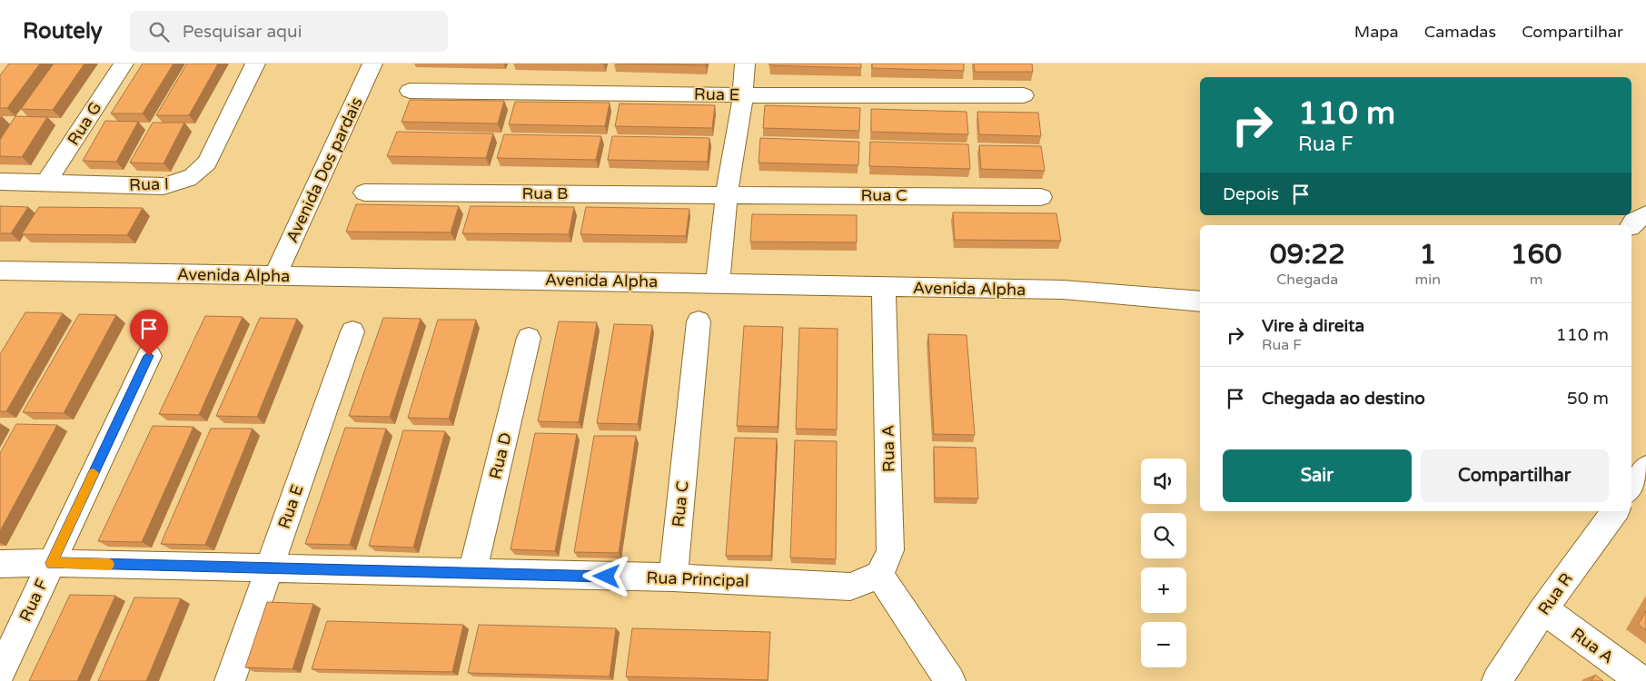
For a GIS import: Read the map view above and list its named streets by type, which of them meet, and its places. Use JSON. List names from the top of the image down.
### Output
{
  "streets": {
    "street": [
      "Rua E",
      "Rua G",
      "Avenida Dos pardais",
      "Rua I",
      "Rua B",
      "Rua C",
      "Avenida Alpha",
      "Rua A",
      "Rua D",
      "Rua Principal",
      "Rua R",
      "Rua F"
    ]
  },
  "crossings": [
    ["Rua E", "Rua Principal"],
    ["Rua G", "Rua I"],
    ["Avenida Dos pardais", "Avenida Alpha"],
    ["Rua B", "Rua C"],
    ["Rua C", "Rua Principal"],
    ["Avenida Alpha", "Rua A"],
    ["Rua A", "Rua Principal"],
    ["Rua A", "Rua R"],
    ["Rua D", "Rua Principal"],
    ["Rua Principal", "Rua F"]
  ],
  "page": {
    "header": "Routely",
    "search": "Pesquisar aqui",
    "nav": ["Mapa", "Camadas", "Compartilhar"],
    "turn": ["110 m", "Rua F"],
    "then": "Depois",
    "eta": [
      "09:22",
      "Chegada",
      "1",
      "min",
      "160",
      "m"
    ],
    "list": [
      {
        "name": "Vire à direita",
        "note": "Rua F",
        "value": "110 m"
      },
      {
        "name": "Chegada ao destino",
        "value": "50 m"
      }
    ],
    "buttons": ["Sair", "Compartilhar"],
    "map_buttons": ["+", "−"]
  }
}
